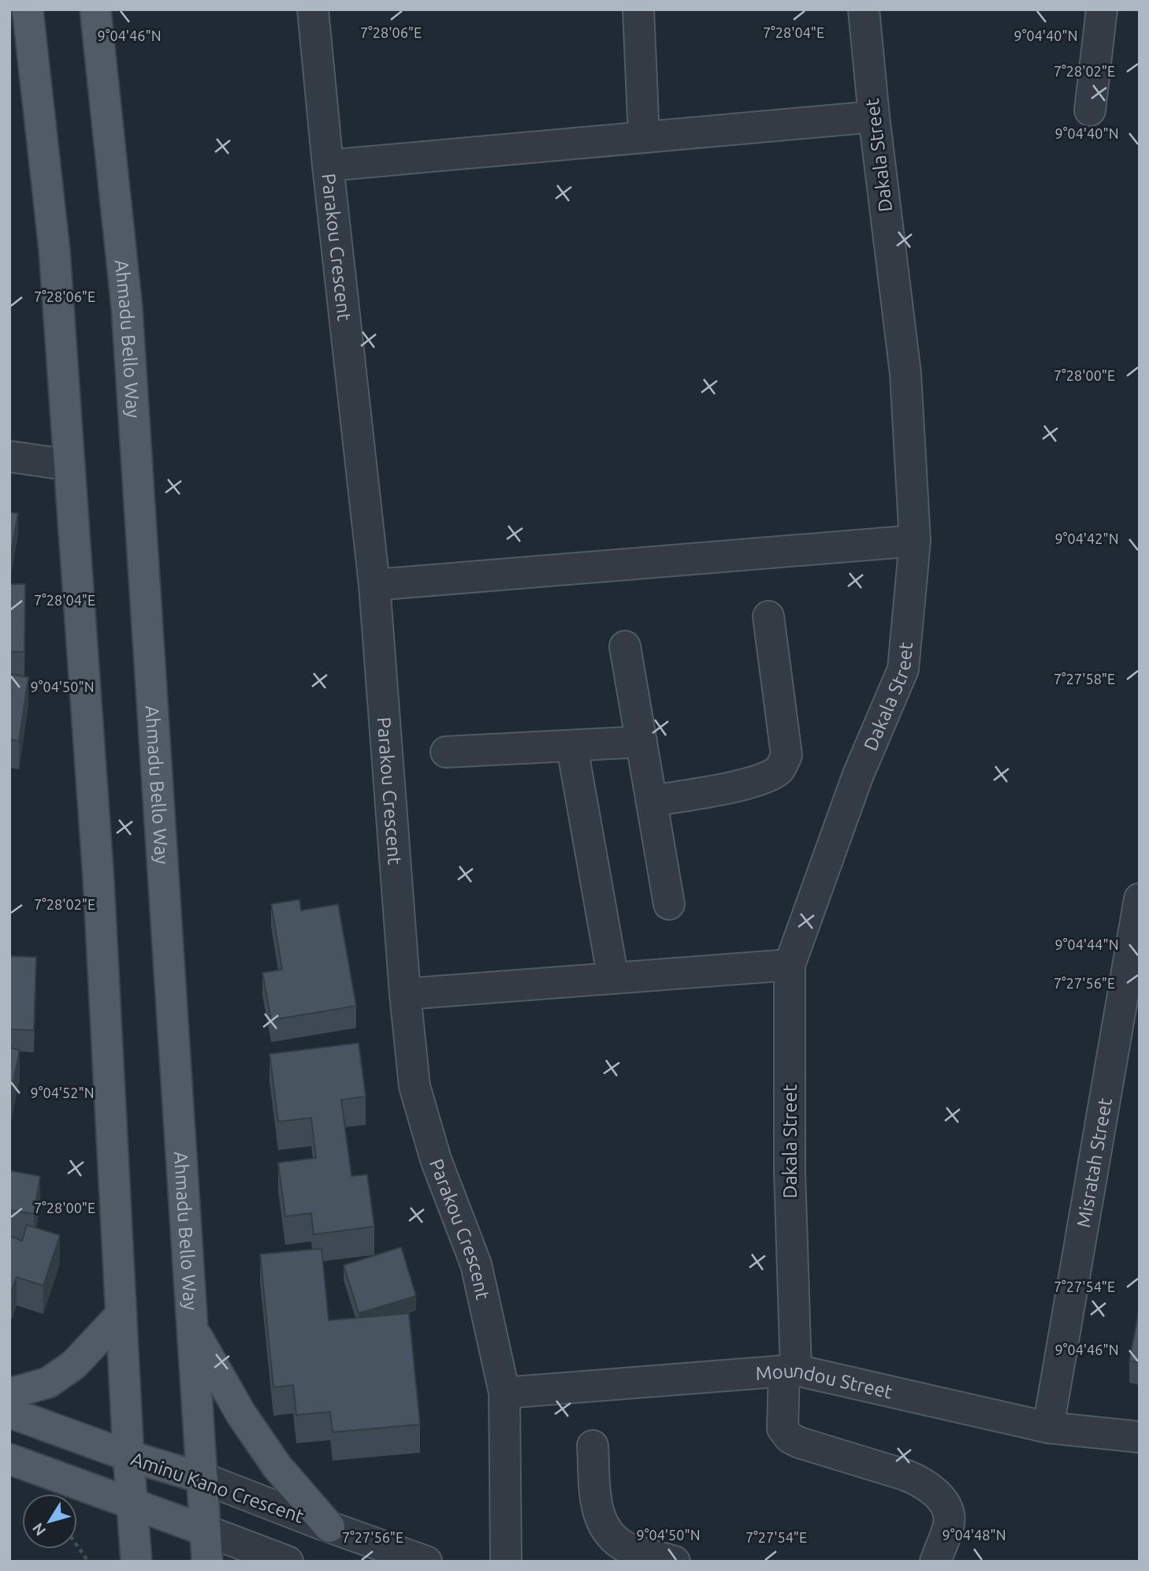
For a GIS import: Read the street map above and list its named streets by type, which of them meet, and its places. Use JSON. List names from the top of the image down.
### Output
{
  "streets": {
    "main road": ["Ahmadu Bello Way", "Aminu Kano Crescent"],
    "street": [
      "Dakala Street",
      "Parakou Crescent",
      "Misratah Street",
      "Moundou Street"
    ]
  },
  "crossings": [
    ["Dakala Street", "Moundou Street"],
    ["Parakou Crescent", "Moundou Street"],
    ["Ahmadu Bello Way", "Aminu Kano Crescent"],
    ["Misratah Street", "Moundou Street"]
  ],
  "north": "bottom left",
  "coordinates": [
    "7°28'06\"E",
    "7°28'04\"E",
    "9°04'46\"N",
    "9°04'40\"N",
    "7°28'02\"E",
    "7°28'00\"E",
    "9°04'42\"N",
    "7°27'58\"E",
    "9°04'50\"N",
    "9°04'44\"N",
    "7°27'56\"E",
    "9°04'52\"N",
    "7°27'54\"E",
    "9°04'48\"N"
  ]
}
